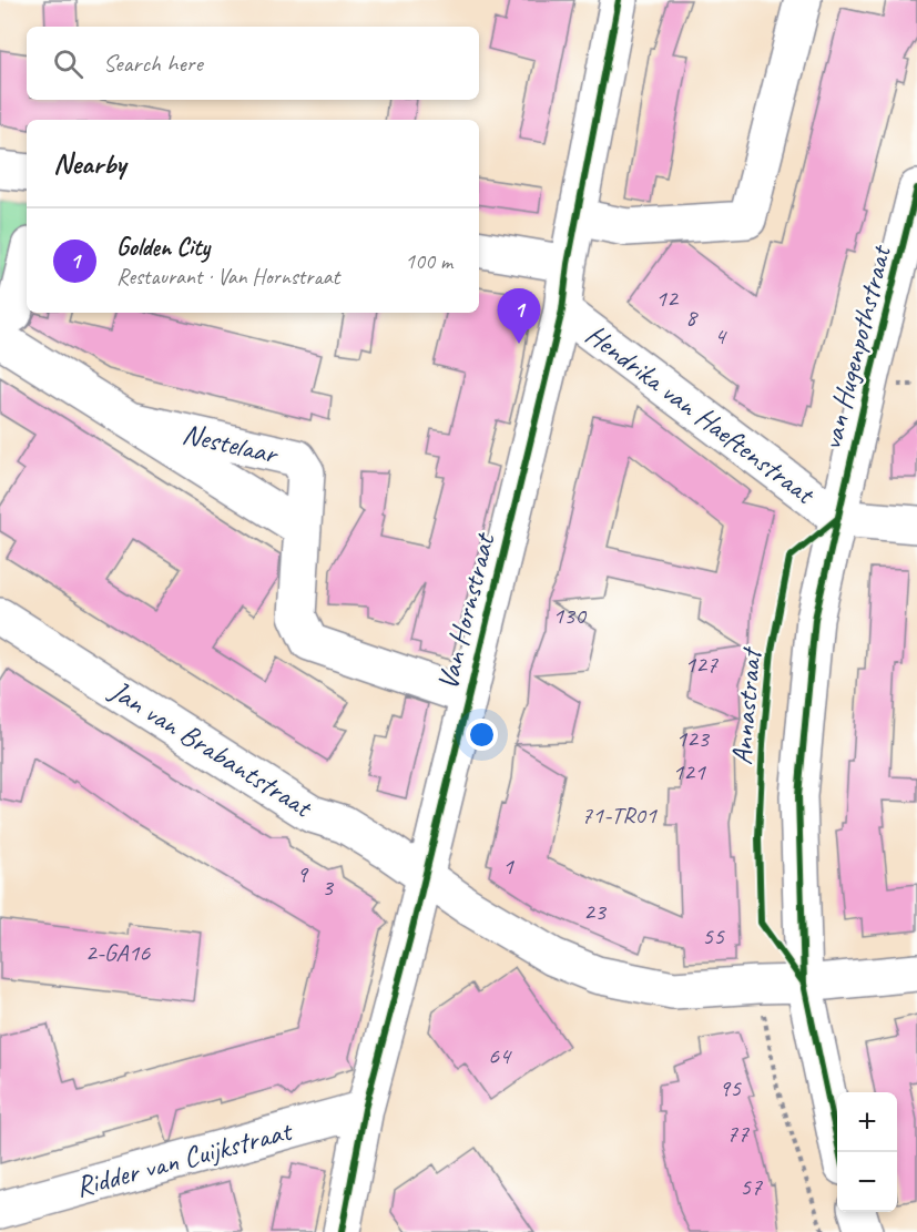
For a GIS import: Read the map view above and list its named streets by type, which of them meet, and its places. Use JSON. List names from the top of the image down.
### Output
{
  "streets": {
    "street": [
      "van Hugenpothstraat",
      "Hendrika van Haeftenstraat",
      "Nestelaar",
      "Van Hornstraat",
      "Jan van Brabantstraat",
      "Ridder van Cuijkstraat"
    ],
    "cycle path": ["Annastraat"]
  },
  "crossings": [
    ["van Hugenpothstraat", "Hendrika van Haeftenstraat"],
    ["Hendrika van Haeftenstraat", "Van Hornstraat"],
    ["Nestelaar", "Van Hornstraat"],
    ["Van Hornstraat", "Jan van Brabantstraat"],
    ["Van Hornstraat", "Ridder van Cuijkstraat"]
  ],
  "house_numbers": [
    "12",
    "8",
    "4",
    "130",
    "127",
    "123",
    "121",
    "71-TR01",
    "1",
    "9",
    "3",
    "23",
    "55",
    "2-GA16",
    "64",
    "95",
    "77",
    "57"
  ],
  "page": {
    "search": "Search here",
    "heading": "Nearby",
    "list": [
      {
        "mark": "1",
        "name": "Golden City",
        "note": "Restaurant · Van Hornstraat",
        "value": "100 m"
      }
    ],
    "pins": "1",
    "map_buttons": ["+", "−"]
  }
}
